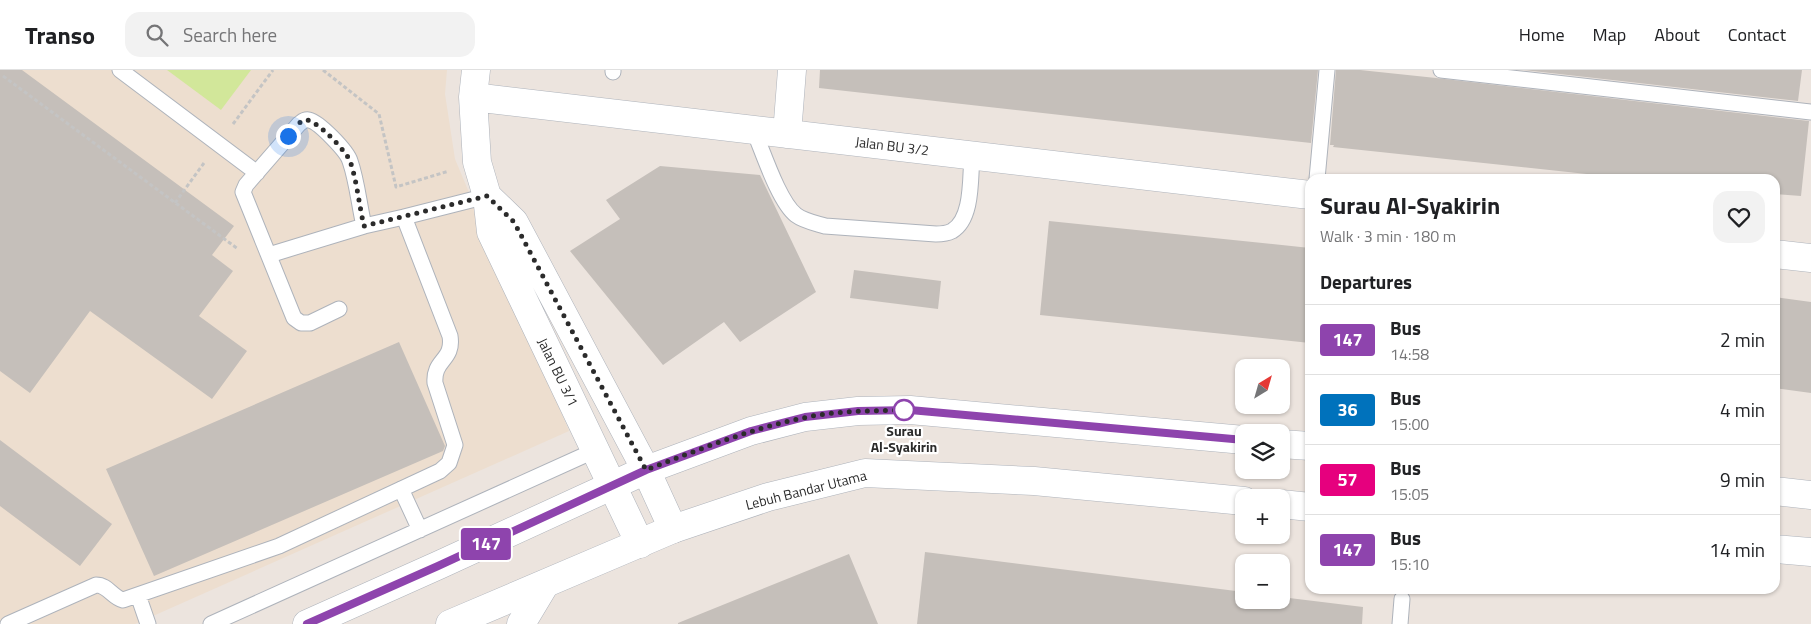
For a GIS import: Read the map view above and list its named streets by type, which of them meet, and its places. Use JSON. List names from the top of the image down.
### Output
{
  "streets": {
    "main road": ["Jalan BU 3/2", "Jalan BU 3/1", "Lebuh Bandar Utama"]
  },
  "crossings": [
    ["Jalan BU 3/2", "Jalan BU 3/1"],
    ["Jalan BU 3/1", "Lebuh Bandar Utama"]
  ],
  "places": ["Surau Al-Syakirin"],
  "lines": ["bus line 147"],
  "north": "top right",
  "page": {
    "header": "Transo",
    "search": "Search here",
    "nav": [
      "Home",
      "Map",
      "About",
      "Contact"
    ],
    "on_map": "147",
    "heading": [
      ["Surau Al-Syakirin", "Walk · 3 min · 180 m"],
      "Departures"
    ],
    "list": [
      {
        "mark": "147",
        "name": "Bus",
        "note": "14:58",
        "value": "2 min"
      },
      {
        "mark": "36",
        "name": "Bus",
        "note": "15:00",
        "value": "4 min"
      },
      {
        "mark": "57",
        "name": "Bus",
        "note": "15:05",
        "value": "9 min"
      },
      {
        "mark": "147",
        "name": "Bus",
        "note": "15:10",
        "value": "14 min"
      }
    ],
    "map_buttons": ["+", "−"]
  }
}
